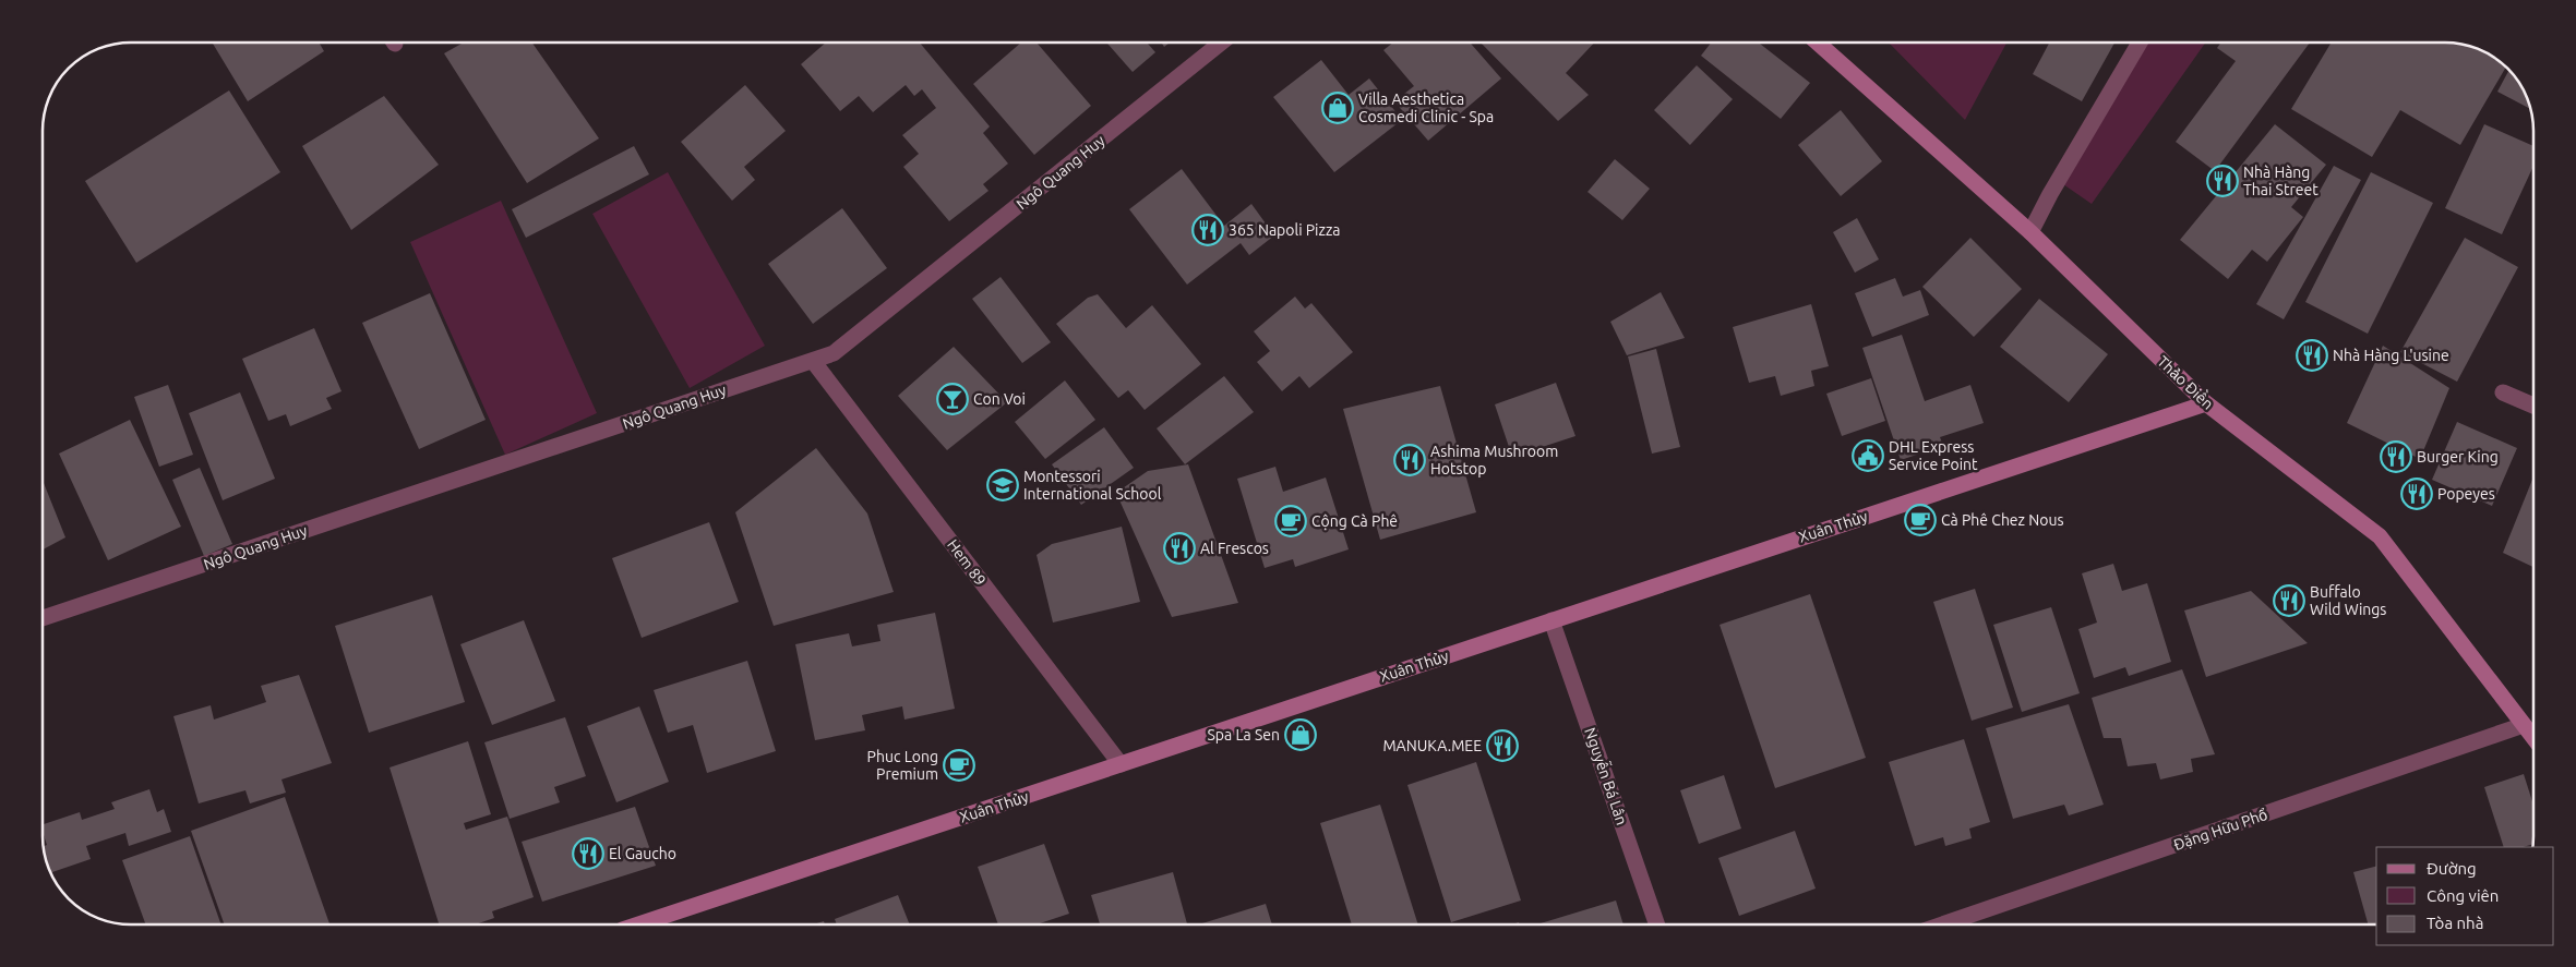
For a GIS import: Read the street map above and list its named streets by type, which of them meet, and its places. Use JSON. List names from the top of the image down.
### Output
{
  "streets": {
    "street": [
      "Ngô Quang Huy",
      "Thảo Điền",
      "Xuân Thủy",
      "Hem 89",
      "Nguyễn Bá Lân",
      "Đặng Hữu Phổ"
    ]
  },
  "crossings": [
    ["Ngô Quang Huy", "Hem 89"],
    ["Thảo Điền", "Xuân Thủy"],
    ["Thảo Điền", "Đặng Hữu Phổ"],
    ["Xuân Thủy", "Hem 89"],
    ["Xuân Thủy", "Nguyễn Bá Lân"]
  ],
  "places": {
    "shop": ["Villa Aesthetica Cosmedi Clinic - Spa", "Spa La Sen"],
    "restaurant": [
      "Nhà Hàng Thai Street",
      "365 Napoli Pizza",
      "Nhà Hàng L'usine",
      "Burger King",
      "Ashima Mushroom Hotstop",
      "Popeyes",
      "Al Frescos",
      "Buffalo Wild Wings",
      "MANUKA.MEE",
      "El Gaucho"
    ],
    "bar": ["Con Voi"],
    "public building": ["DHL Express Service Point"],
    "school or university": ["Montessori International School"],
    "cafe": ["Cà Phê Chez Nous", "Cộng Cà Phê", "Phuc Long Premium"]
  },
  "legend": ["Đường", "Công viên", "Tòa nhà"]
}
